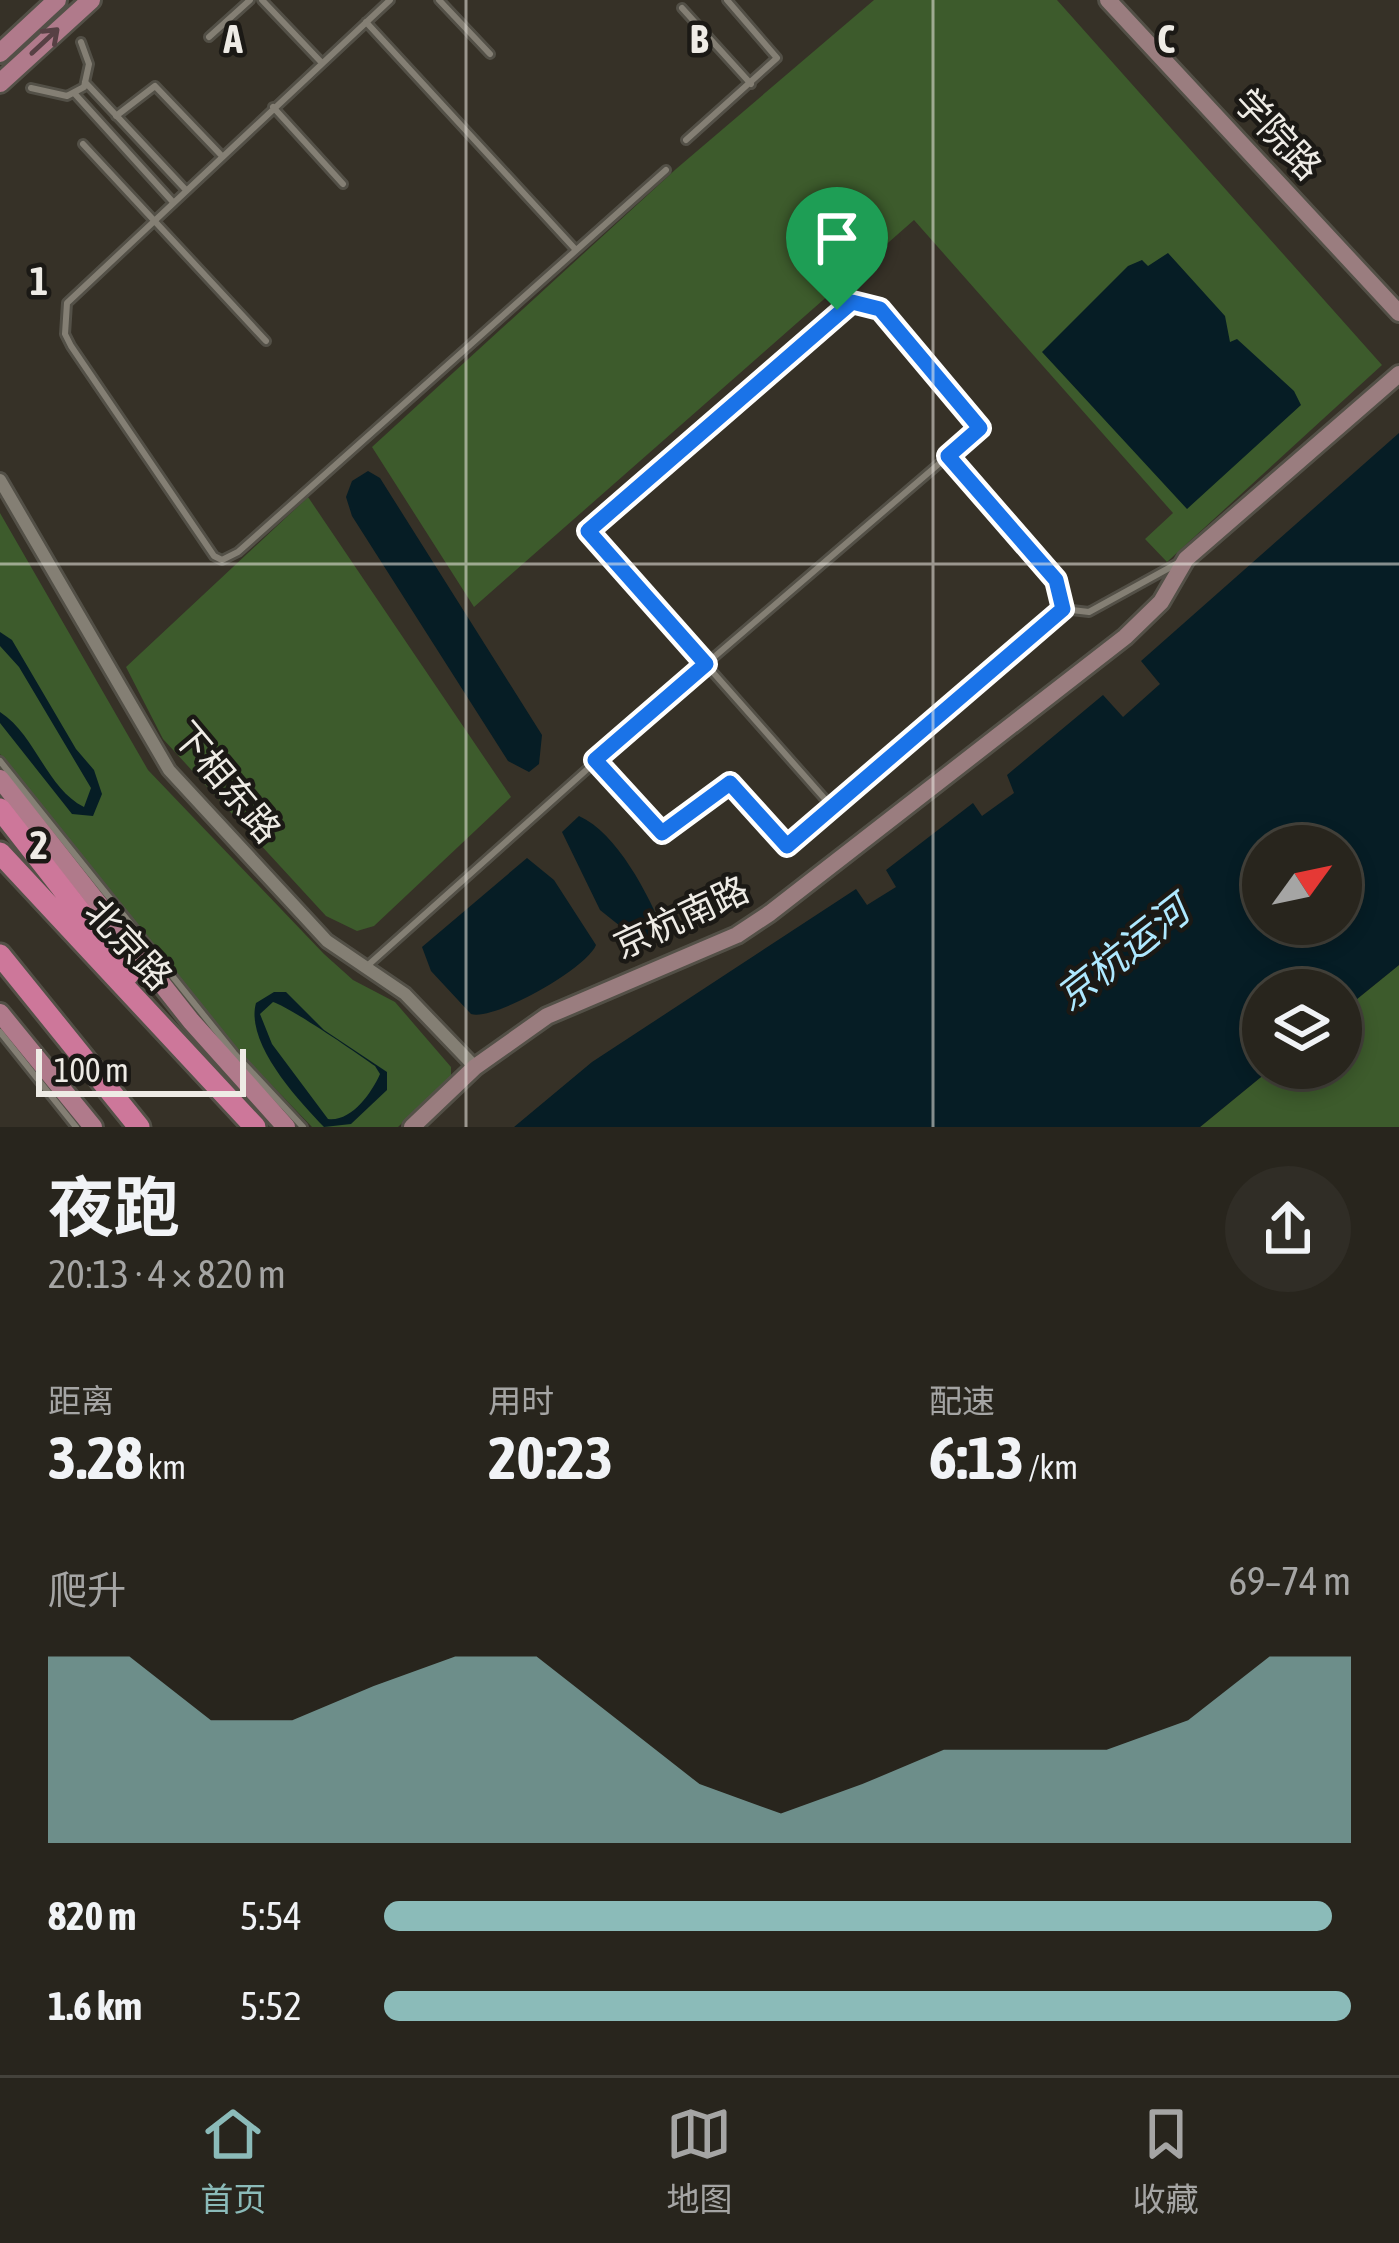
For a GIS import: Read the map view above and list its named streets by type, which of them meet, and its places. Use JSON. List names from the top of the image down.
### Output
{
  "streets": {
    "highway": ["北京路"],
    "street": ["学院路", "下相东路", "京杭南路"]
  },
  "crossings": [
    ["下相东路", "京杭南路"]
  ],
  "water": ["京杭运河"],
  "scale_bar": "100 m",
  "north": "top right",
  "page": {
    "scale": "100 m",
    "heading": ["夜跑", "20:13 · 4 × 820 m"],
    "stats": [
      ["距离", "3.28 km"],
      ["用时", "20:23"],
      ["配速", "6:13 /km"]
    ],
    "chart": ["爬升", "69–74 m"],
    "list": [
      {
        "name": "820 m",
        "note": "5:54"
      },
      {
        "name": "1.6 km",
        "note": "5:52"
      }
    ],
    "tabs": ["首页", "地图", "收藏"]
  },
  "grid": {
    "columns": ["A", "B", "C"],
    "rows": ["1", "2"]
  }
}
